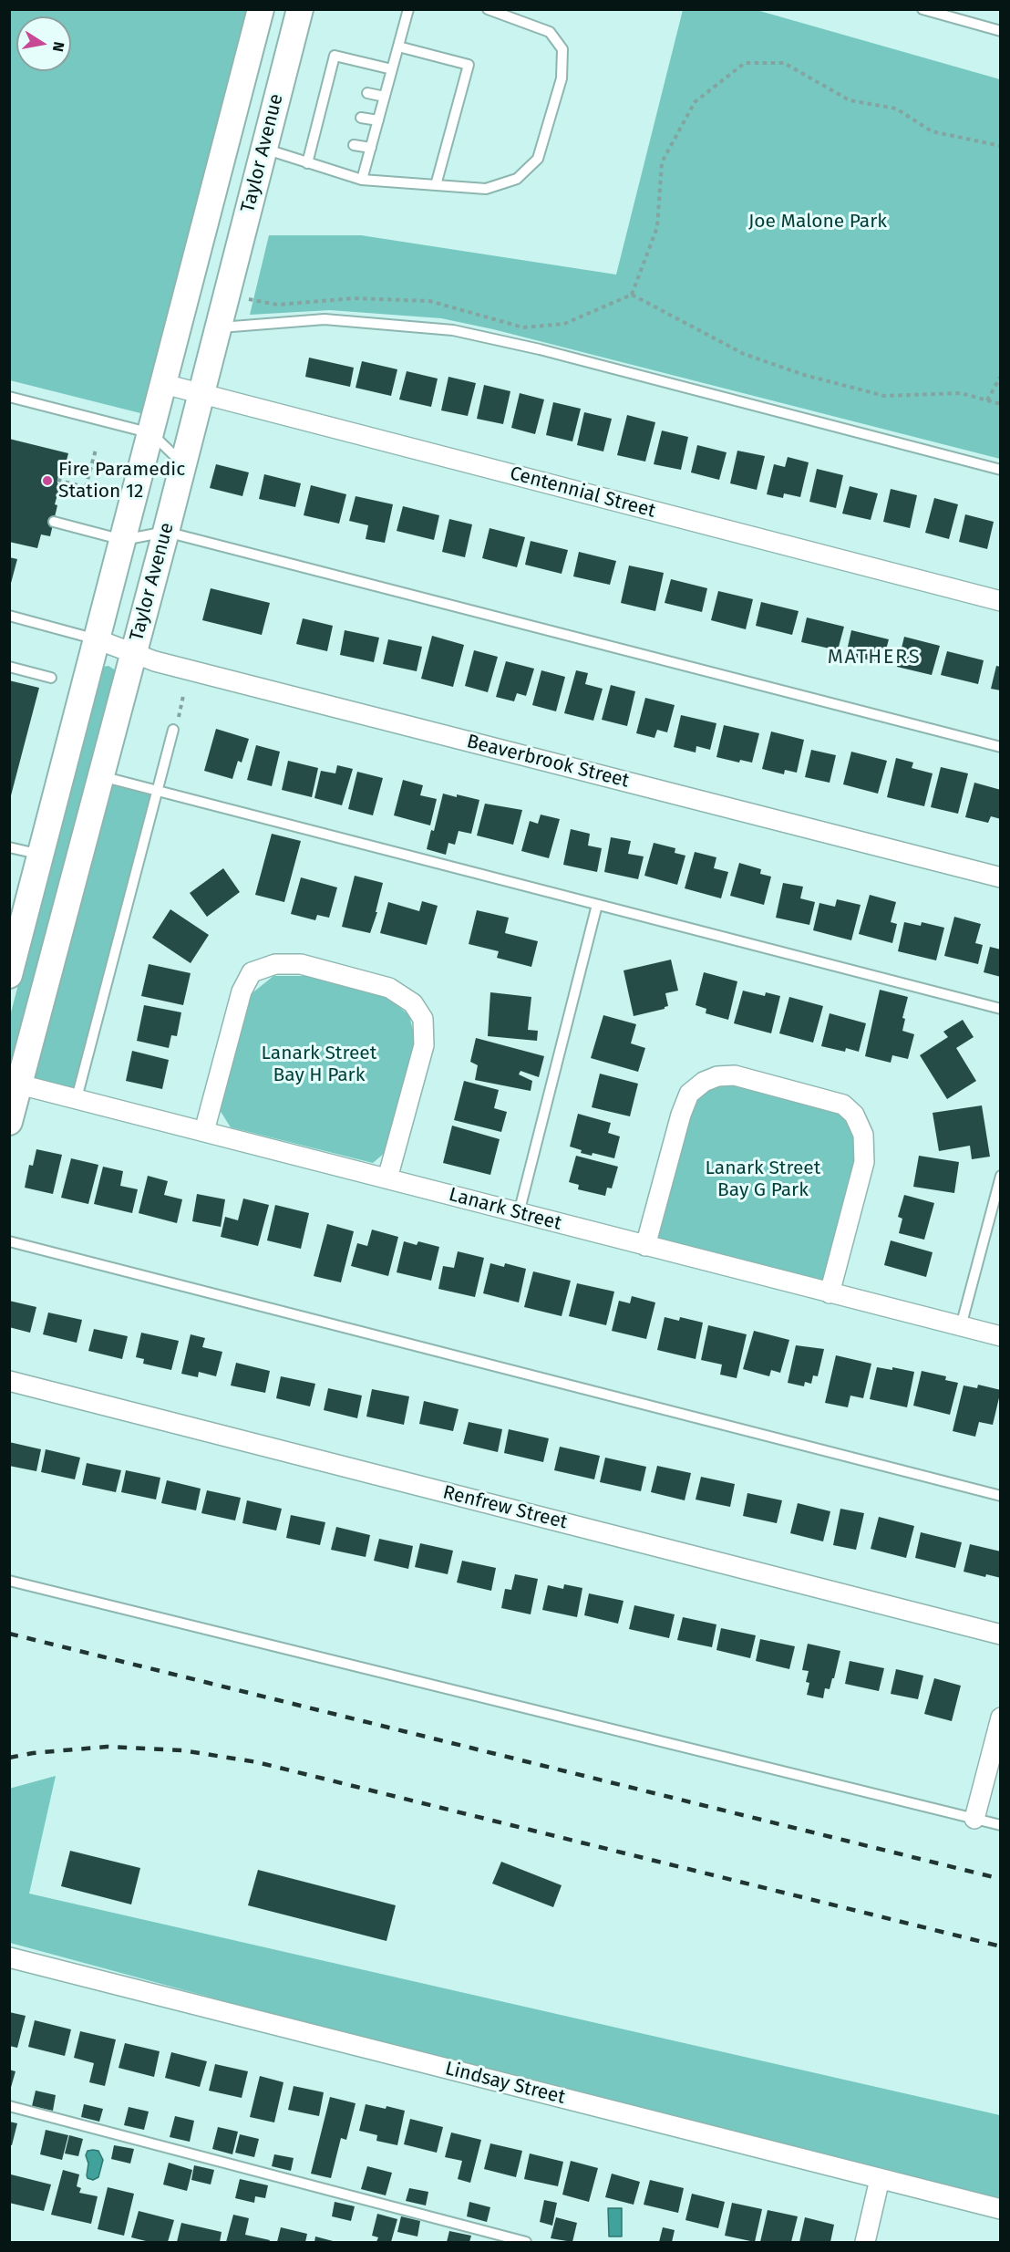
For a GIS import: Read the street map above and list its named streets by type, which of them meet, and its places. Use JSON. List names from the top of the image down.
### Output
{
  "streets": {
    "main road": ["Taylor Avenue"],
    "street": [
      "Centennial Street",
      "Beaverbrook Street",
      "Lanark Street",
      "Renfrew Street",
      "Lindsay Street"
    ]
  },
  "crossings": [
    ["Taylor Avenue", "Centennial Street"],
    ["Taylor Avenue", "Beaverbrook Street"],
    ["Taylor Avenue", "Lanark Street"]
  ],
  "districts": ["MATHERS"],
  "parks": ["Joe Malone Park", "Lanark Street Bay H Park", "Lanark Street Bay G Park"],
  "places": ["Fire Paramedic Station 12"],
  "north": "right"
}
